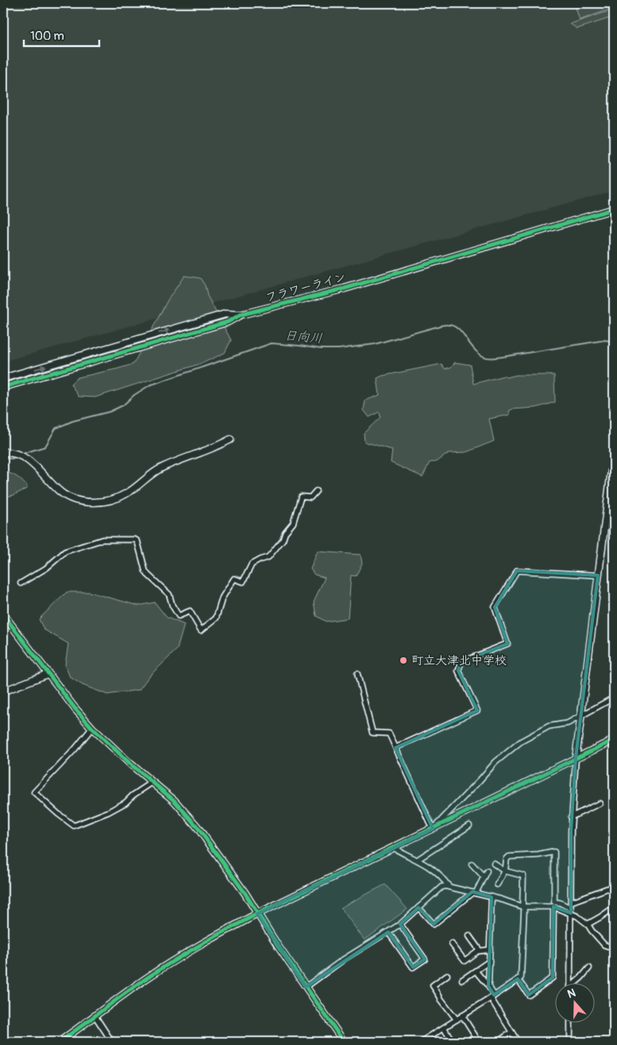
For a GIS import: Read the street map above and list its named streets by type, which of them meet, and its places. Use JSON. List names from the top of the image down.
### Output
{
  "streets": {
    "street": ["フラワーライン"]
  },
  "water": ["日向川"],
  "places": ["町立大津北中学校"],
  "scale_bar": "100 m",
  "north": "top"
}
